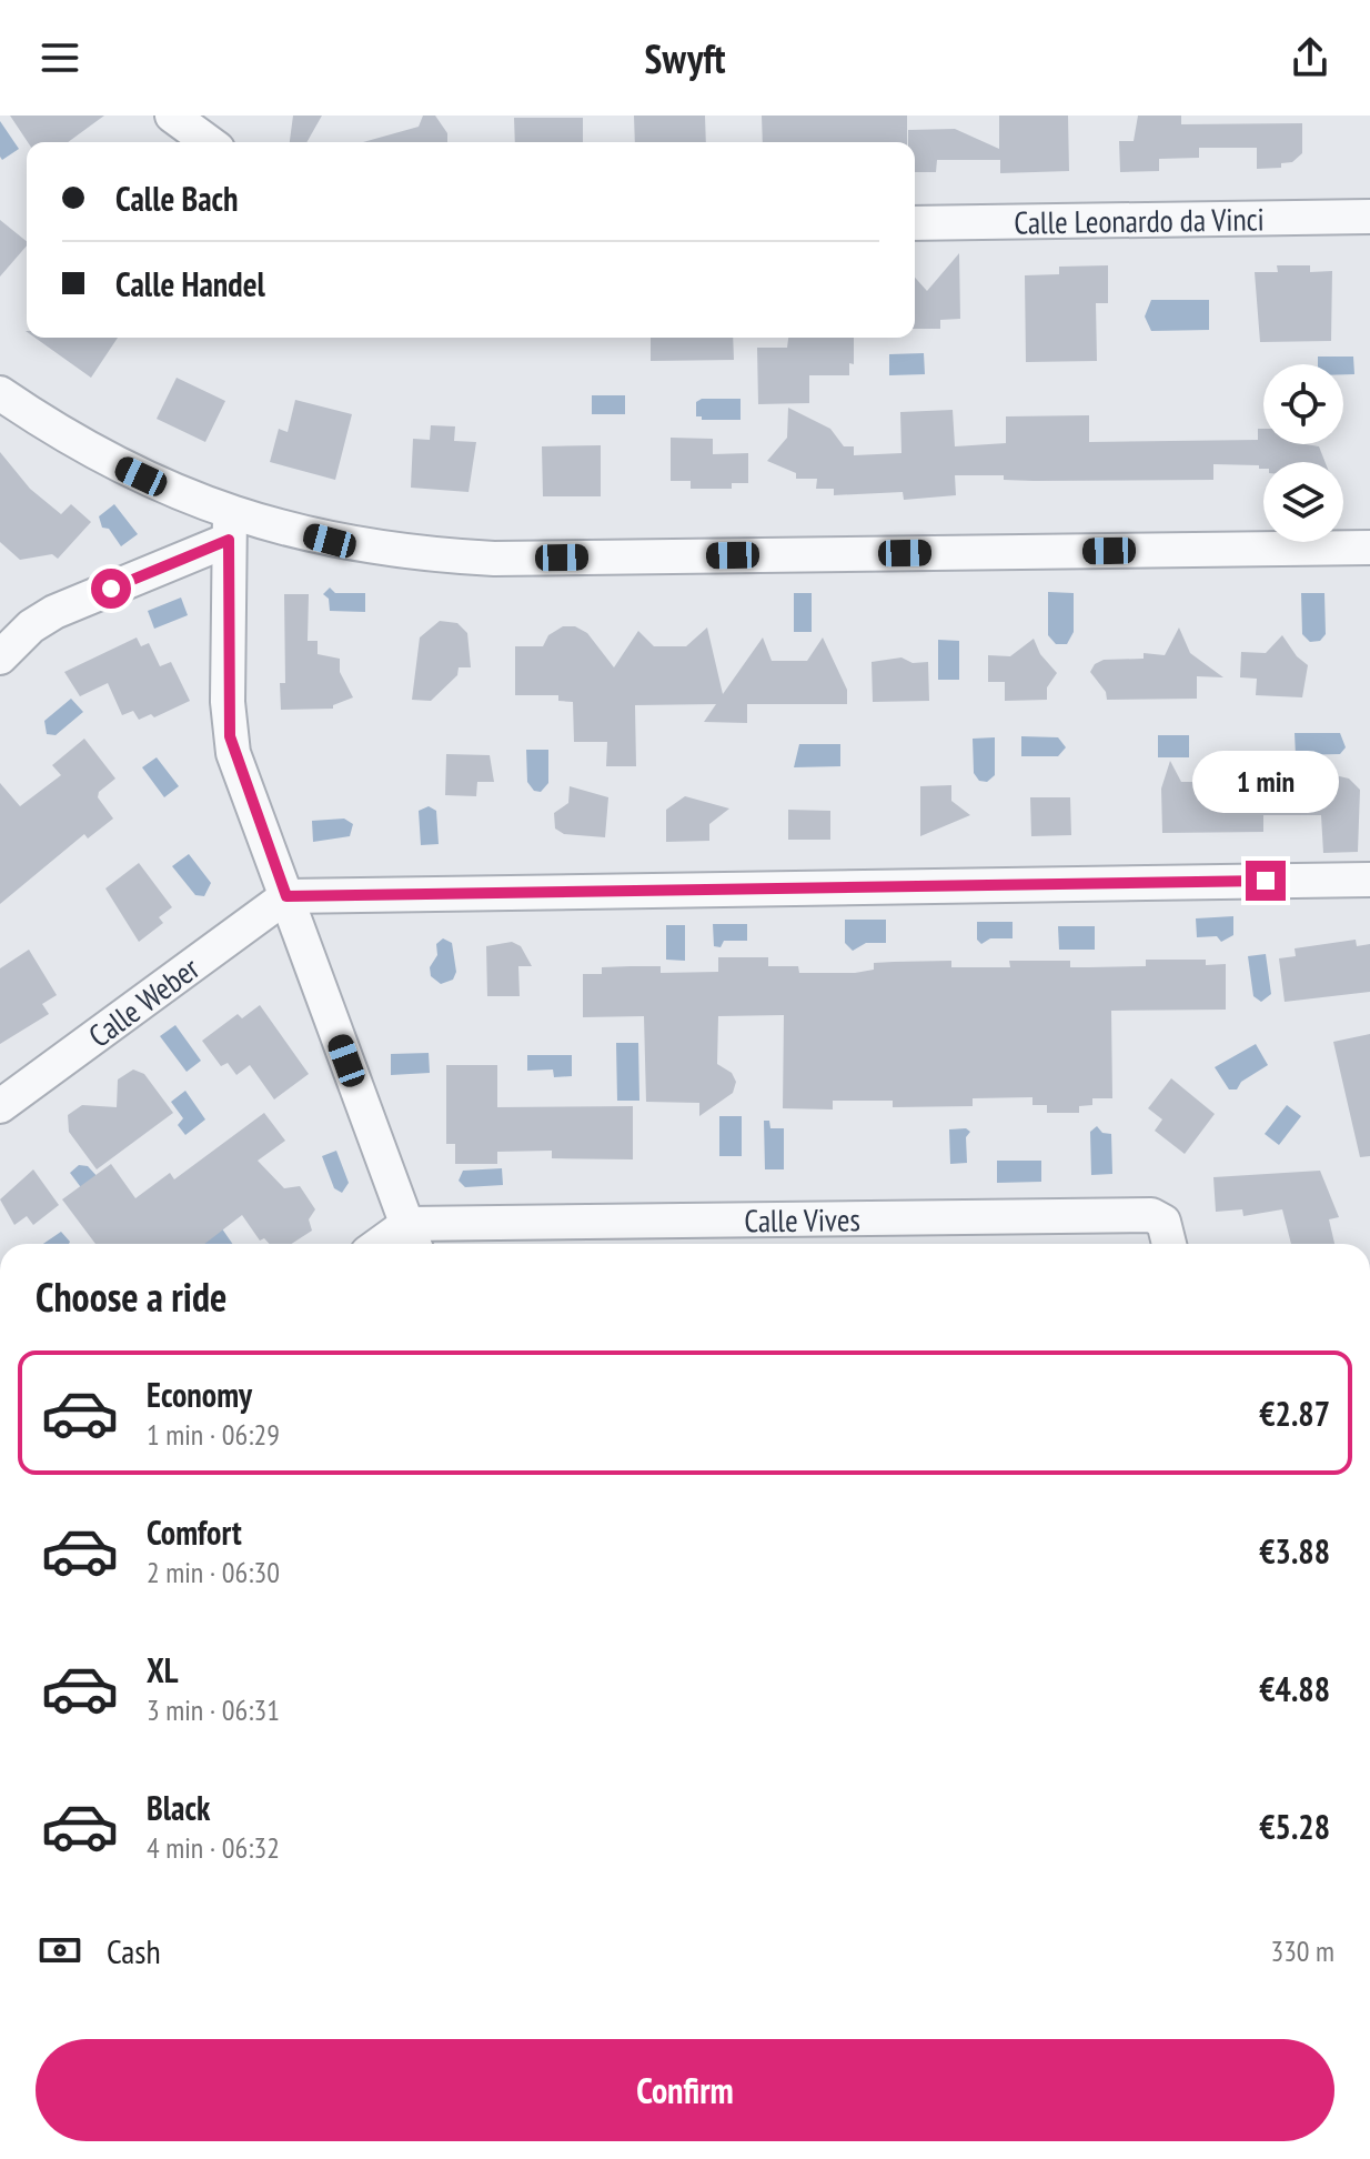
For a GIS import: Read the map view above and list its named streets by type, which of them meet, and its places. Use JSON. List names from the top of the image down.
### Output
{
  "streets": {
    "street": ["Calle Leonardo da Vinci", "Calle Weber", "Calle Vives"]
  },
  "page": {
    "header": "Swyft",
    "banner": ["Calle Bach", "Calle Handel"],
    "bubble": "1 min",
    "heading": "Choose a ride",
    "list": [
      {
        "name": "Economy",
        "note": "1 min · 06:29",
        "value": "€2.87"
      },
      {
        "name": "Comfort",
        "note": "2 min · 06:30",
        "value": "€3.88"
      },
      {
        "name": "XL",
        "note": "3 min · 06:31",
        "value": "€4.88"
      },
      {
        "name": "Black",
        "note": "4 min · 06:32",
        "value": "€5.28"
      }
    ],
    "pay": ["Cash", "330 m"],
    "buttons": "Confirm"
  }
}
